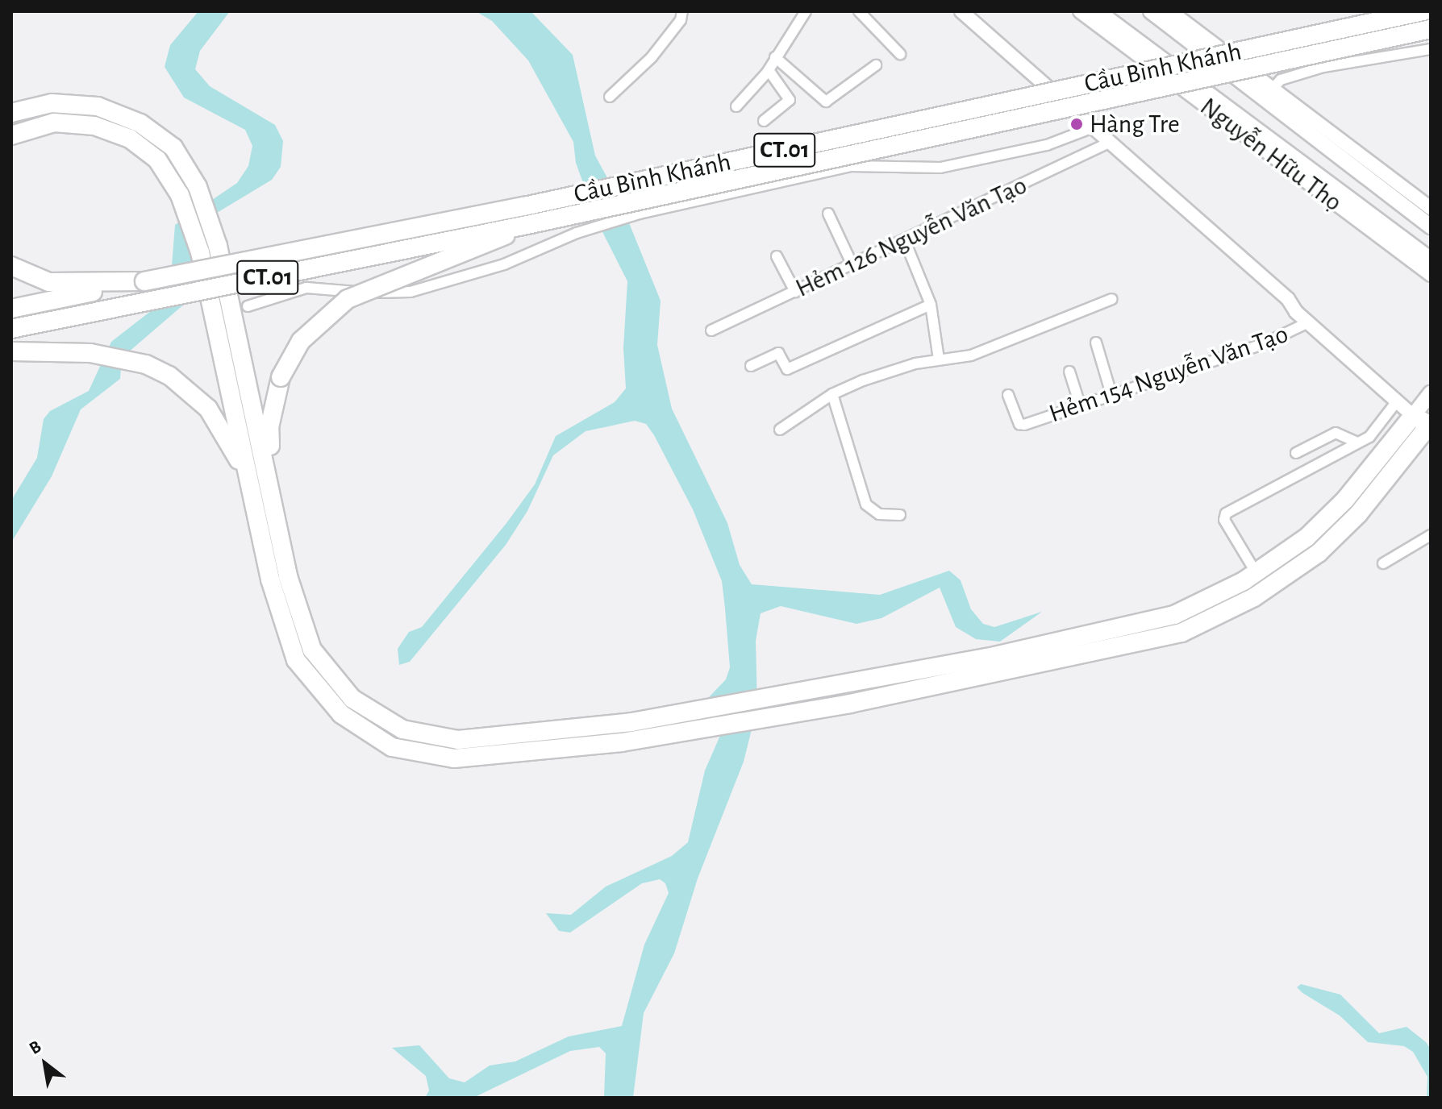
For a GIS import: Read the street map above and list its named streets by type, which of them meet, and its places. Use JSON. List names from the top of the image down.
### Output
{
  "streets": {
    "highway": ["Cầu Bình Khánh", "CT.01"],
    "main road": ["Nguyễn Hữu Thọ"],
    "street": ["Hẻm 126 Nguyễn Văn Tạo", "Hẻm 154 Nguyễn Văn Tạo"]
  },
  "crossings": [
    ["Cầu Bình Khánh", "CT.01"]
  ],
  "places": ["Hàng Tre"],
  "north": "top left"
}
